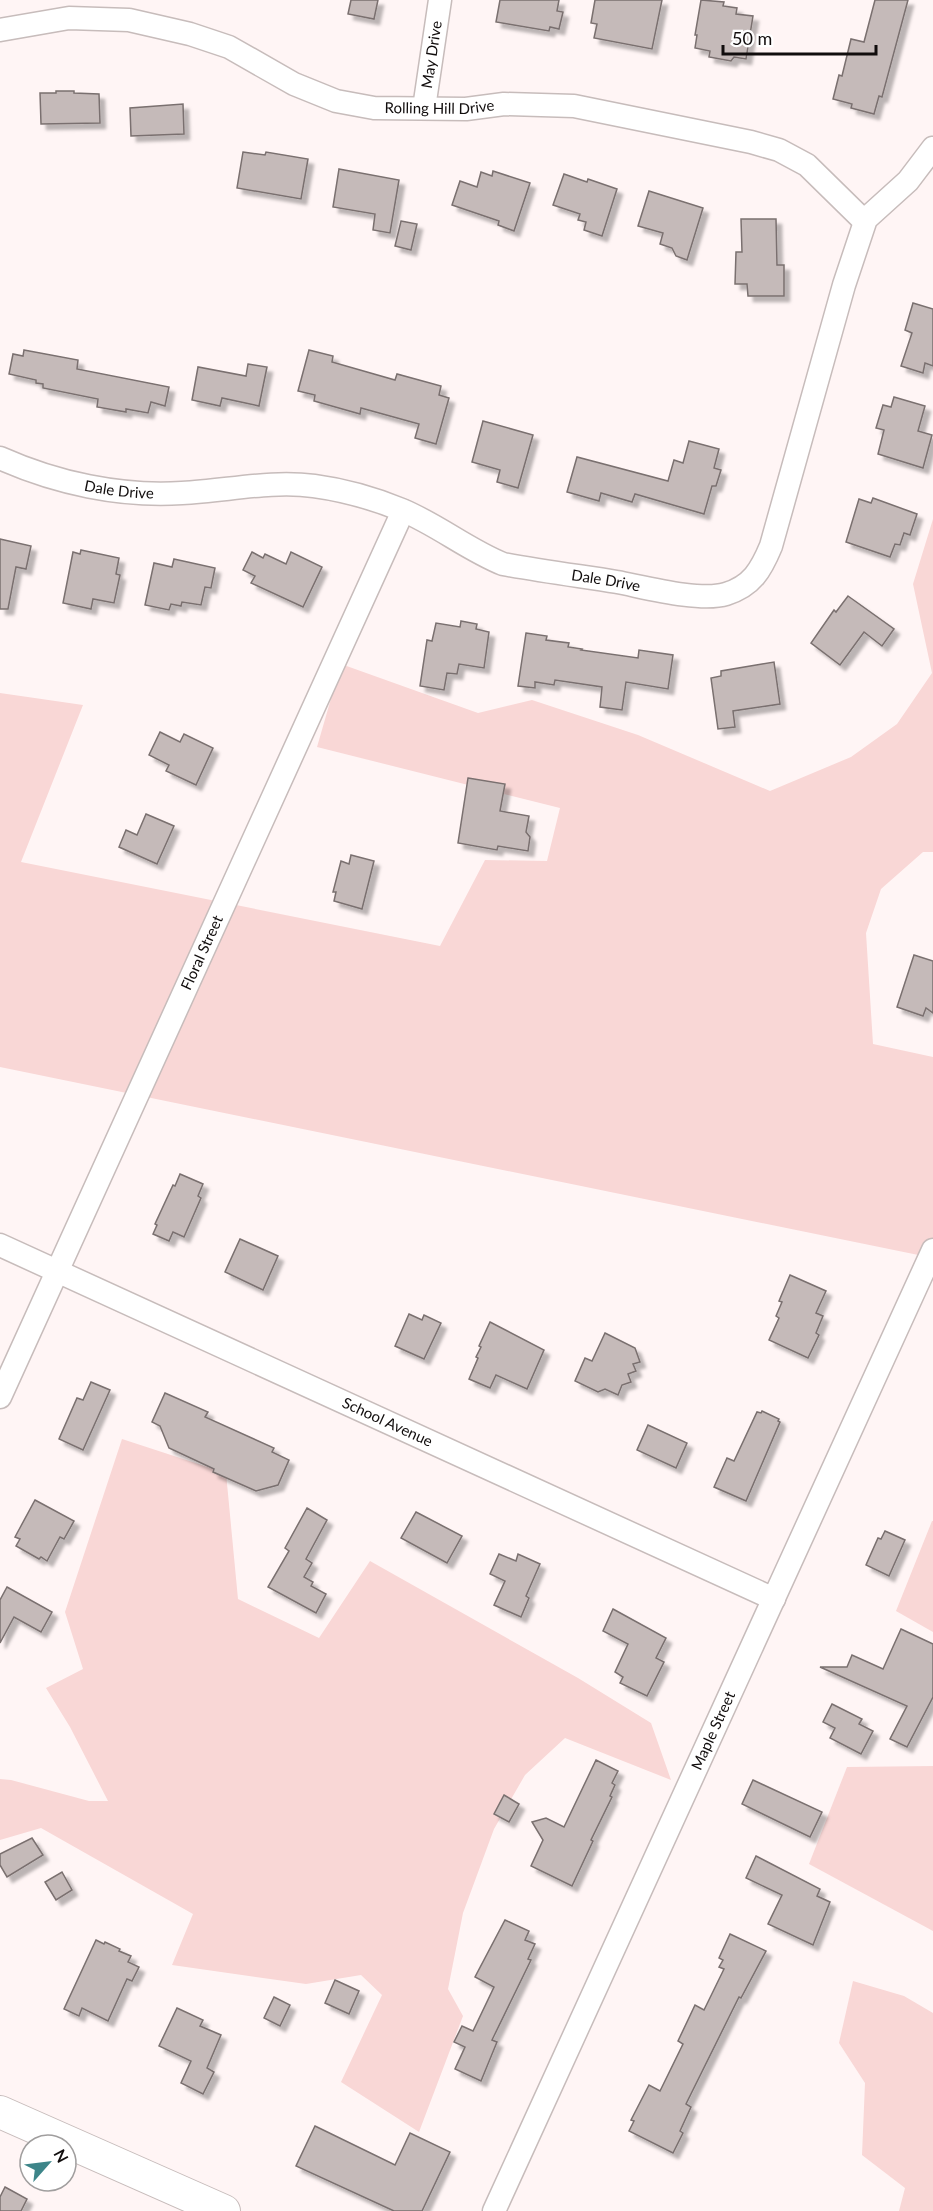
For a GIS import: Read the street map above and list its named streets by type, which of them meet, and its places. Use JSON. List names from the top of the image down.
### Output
{
  "streets": {
    "street": [
      "May Drive",
      "Rolling Hill Drive",
      "Dale Drive",
      "Floral Street",
      "School Avenue",
      "Maple Street"
    ]
  },
  "crossings": [
    ["May Drive", "Rolling Hill Drive"],
    ["Rolling Hill Drive", "Dale Drive"],
    ["Dale Drive", "Floral Street"],
    ["Floral Street", "School Avenue"],
    ["School Avenue", "Maple Street"]
  ],
  "scale_bar": "50 m",
  "north": "top right"
}
